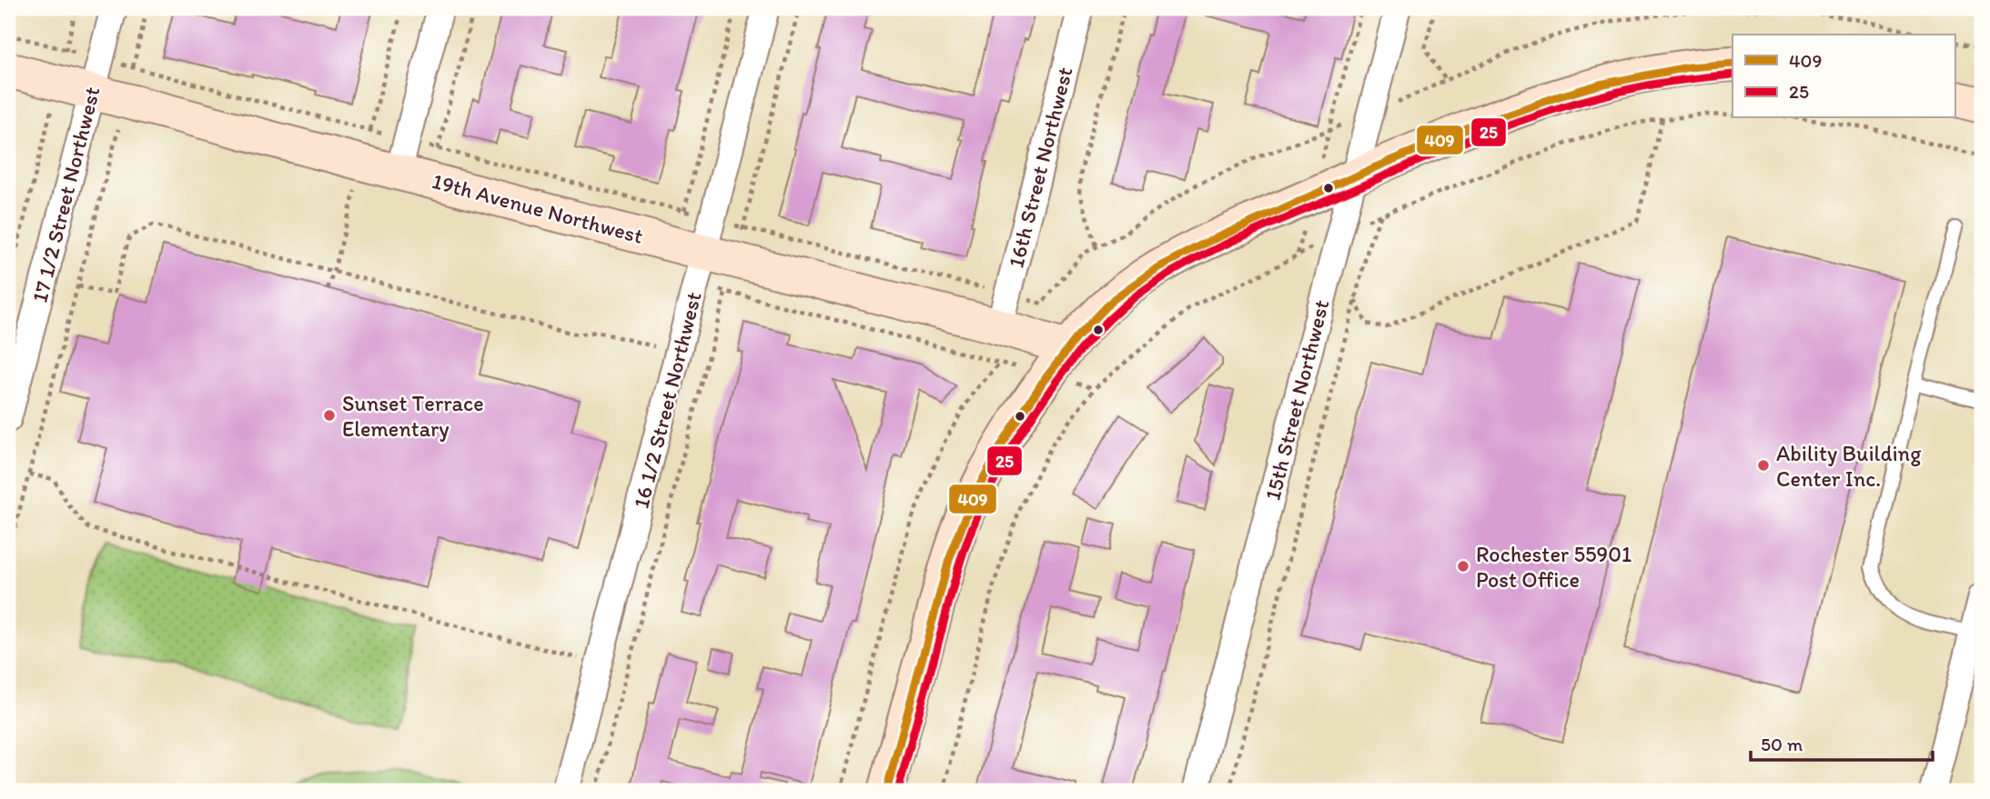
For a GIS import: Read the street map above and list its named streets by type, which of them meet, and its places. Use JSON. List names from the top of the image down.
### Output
{
  "streets": {
    "main road": ["19th Avenue Northwest"],
    "street": [
      "16th Street Northwest",
      "17 1/2 Street Northwest",
      "16 1/2 Street Northwest",
      "15th Street Northwest"
    ]
  },
  "crossings": [
    ["16th Street Northwest", "19th Avenue Northwest"],
    ["17 1/2 Street Northwest", "19th Avenue Northwest"],
    ["19th Avenue Northwest", "16 1/2 Street Northwest"]
  ],
  "places": ["Sunset Terrace Elementary", "Ability Building Center Inc.", "Rochester 55901 Post Office"],
  "lines": ["transit line 409", "transit line 25"],
  "legend": ["409", "25"],
  "scale_bar": "50 m"
}
